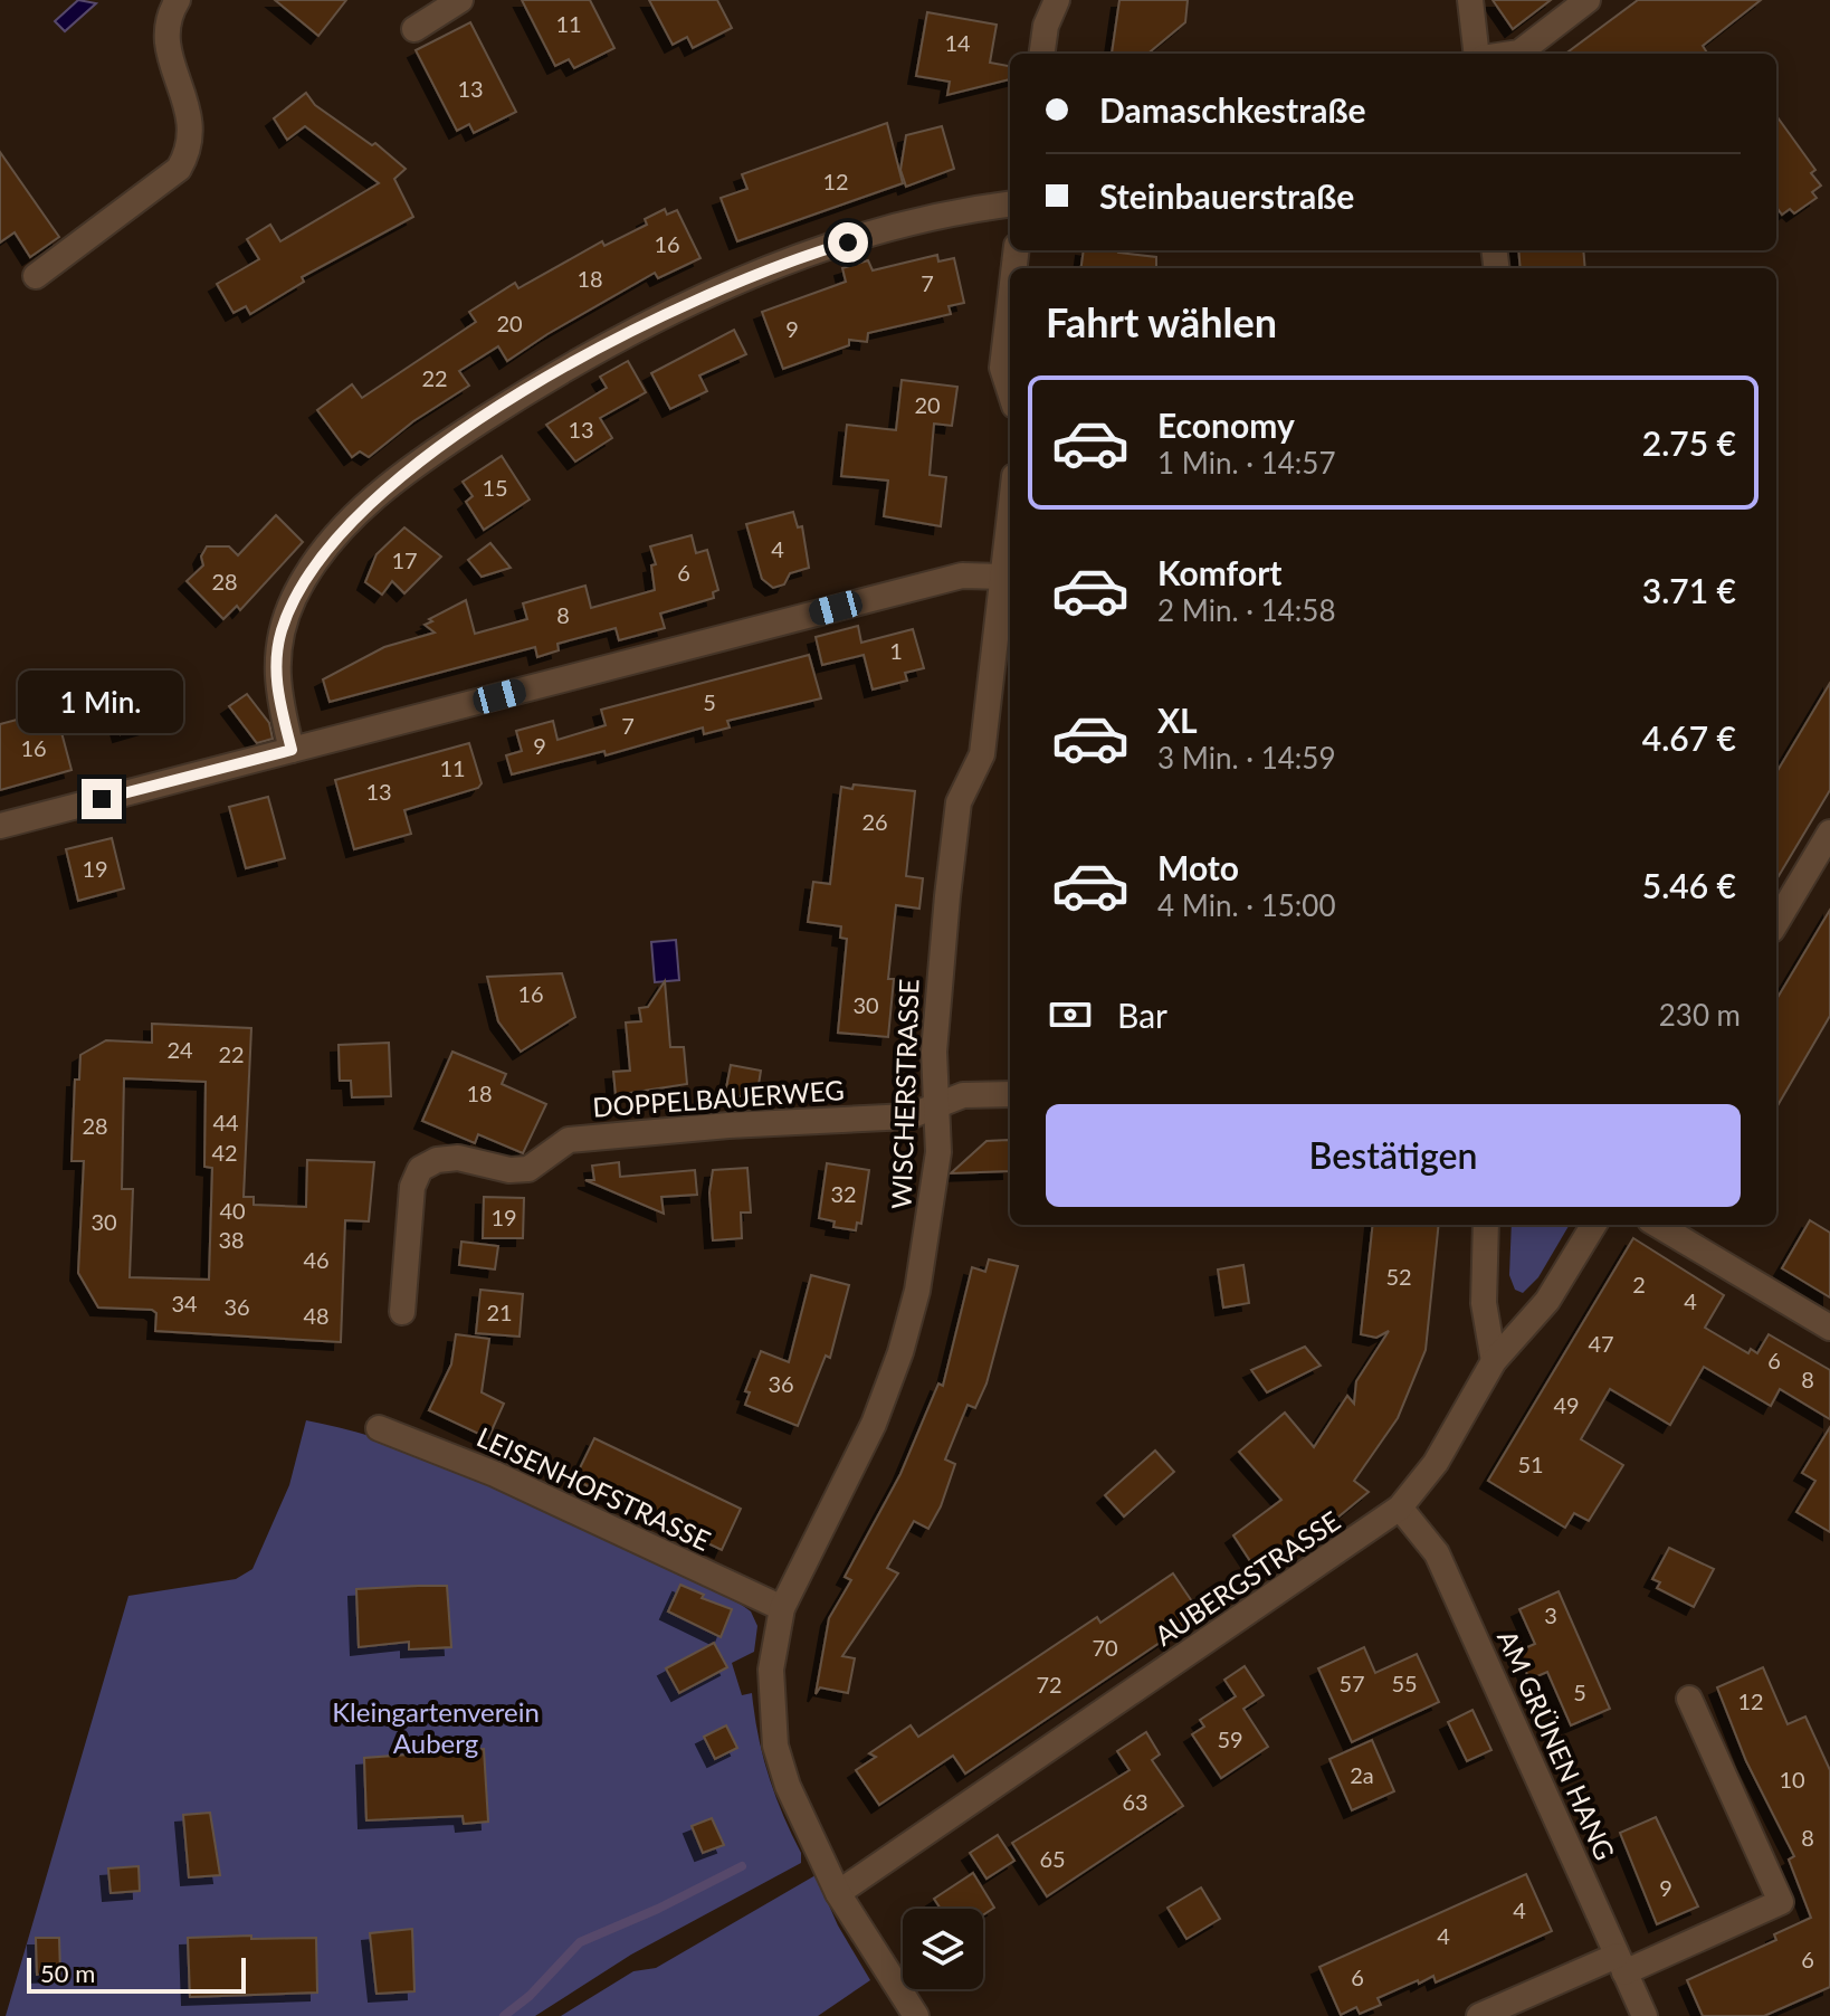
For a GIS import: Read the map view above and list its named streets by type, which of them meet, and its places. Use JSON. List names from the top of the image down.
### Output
{
  "streets": {
    "street": [
      "WISCHERSTRASSE",
      "DOPPELBAUERWEG",
      "LEISENHOFSTRASSE",
      "AUBERGSTRASSE",
      "AM GRÜNEN HANG"
    ]
  },
  "crossings": [
    ["WISCHERSTRASSE", "DOPPELBAUERWEG"],
    ["WISCHERSTRASSE", "LEISENHOFSTRASSE"],
    ["WISCHERSTRASSE", "AUBERGSTRASSE"],
    ["AUBERGSTRASSE", "AM GRÜNEN HANG"]
  ],
  "parks": ["Kleingartenverein Auberg"],
  "house_numbers": [
    "11",
    "14",
    "13",
    "12",
    "16",
    "18",
    "7",
    "20",
    "9",
    "22",
    "20",
    "13",
    "15",
    "4",
    "17",
    "6",
    "28",
    "8",
    "1",
    "5",
    "7",
    "9",
    "16",
    "11",
    "13",
    "26",
    "19",
    "16",
    "30",
    "24",
    "22",
    "18",
    "44",
    "28",
    "42",
    "32",
    "40",
    "19",
    "30",
    "38",
    "46",
    "52",
    "2",
    "4",
    "34",
    "36",
    "21",
    "48",
    "47",
    "6",
    "8",
    "36",
    "49",
    "51",
    "3",
    "70",
    "57",
    "55",
    "72",
    "5",
    "12",
    "59",
    "2a",
    "10",
    "63",
    "8",
    "65",
    "9",
    "4",
    "4",
    "6",
    "6"
  ],
  "scale_bar": "50 m",
  "page": {
    "banner": ["Damaschkestraße", "Steinbauerstraße"],
    "heading": "Fahrt wählen",
    "list": [
      {
        "name": "Economy",
        "note": "1 Min. · 14:57",
        "value": "2.75 €"
      },
      {
        "name": "Komfort",
        "note": "2 Min. · 14:58",
        "value": "3.71 €"
      },
      {
        "name": "XL",
        "note": "3 Min. · 14:59",
        "value": "4.67 €"
      },
      {
        "name": "Moto",
        "note": "4 Min. · 15:00",
        "value": "5.46 €"
      }
    ],
    "bubble": "1 Min.",
    "pay": ["Bar", "230 m"],
    "buttons": "Bestätigen",
    "scale": "50 m"
  }
}
